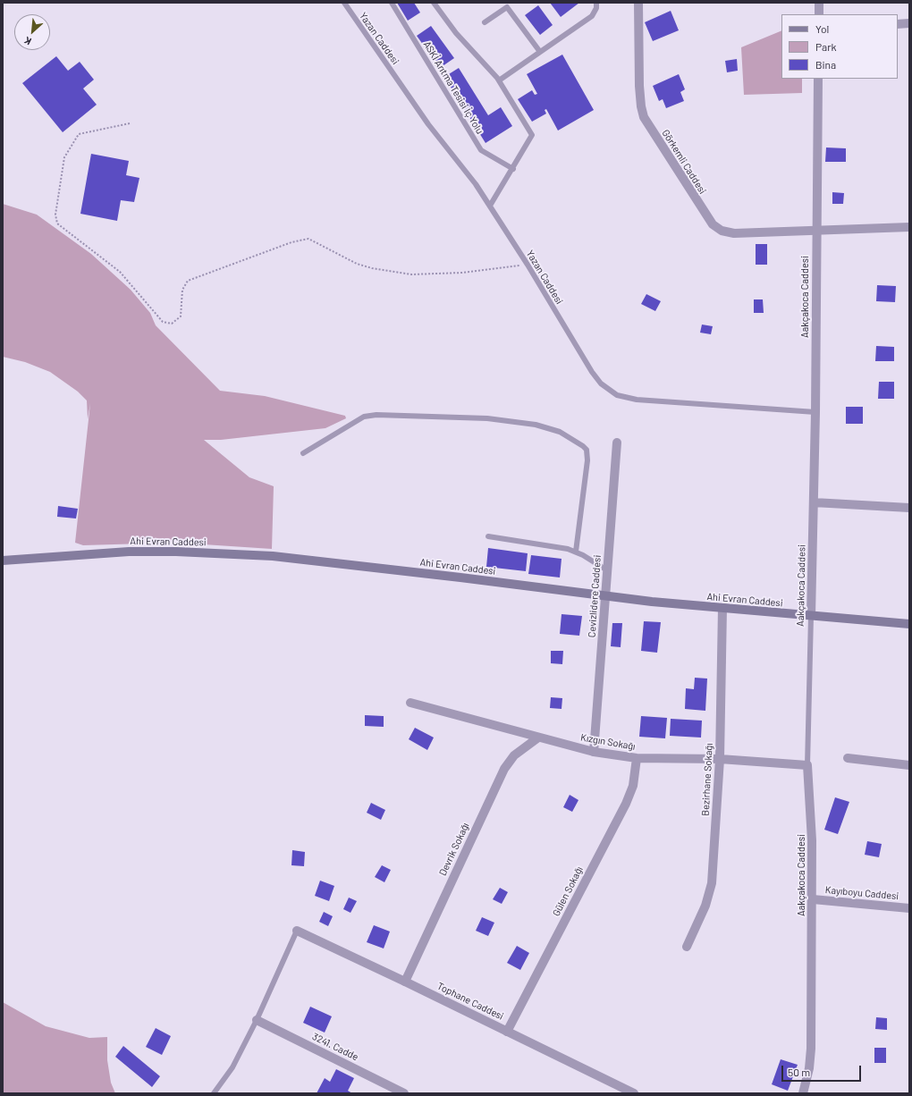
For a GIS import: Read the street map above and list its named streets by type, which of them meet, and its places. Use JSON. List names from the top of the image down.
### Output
{
  "streets": {
    "main road": ["Ahi Evran Caddesi"],
    "street": [
      "Görkemli Caddesi",
      "Aakçakoca Caddesi",
      "Cevizlidere Caddesi",
      "Kızgın Sokağı",
      "Bezirhane Sokağı",
      "Devrik Sokağı",
      "Gülen Sokağı",
      "Kayıboyu Caddesi",
      "Tophane Caddesi",
      "3241. Cadde"
    ],
    "lane": ["Yazan Caddesi", "ASKİ Arıtma Tesisi İç Yolu"]
  },
  "crossings": [
    ["Yazan Caddesi", "Aakçakoca Caddesi"],
    ["Görkemli Caddesi", "Aakçakoca Caddesi"],
    ["Aakçakoca Caddesi", "Ahi Evran Caddesi"],
    ["Aakçakoca Caddesi", "Kızgın Sokağı"],
    ["Aakçakoca Caddesi", "Kayıboyu Caddesi"],
    ["Ahi Evran Caddesi", "Cevizlidere Caddesi"],
    ["Ahi Evran Caddesi", "Bezirhane Sokağı"],
    ["Cevizlidere Caddesi", "Kızgın Sokağı"],
    ["Kızgın Sokağı", "Bezirhane Sokağı"],
    ["Kızgın Sokağı", "Devrik Sokağı"],
    ["Kızgın Sokağı", "Gülen Sokağı"],
    ["Devrik Sokağı", "Tophane Caddesi"],
    ["Gülen Sokağı", "Tophane Caddesi"]
  ],
  "legend": ["Yol", "Park", "Bina"],
  "scale_bar": "50 m",
  "north": "bottom left"
}
